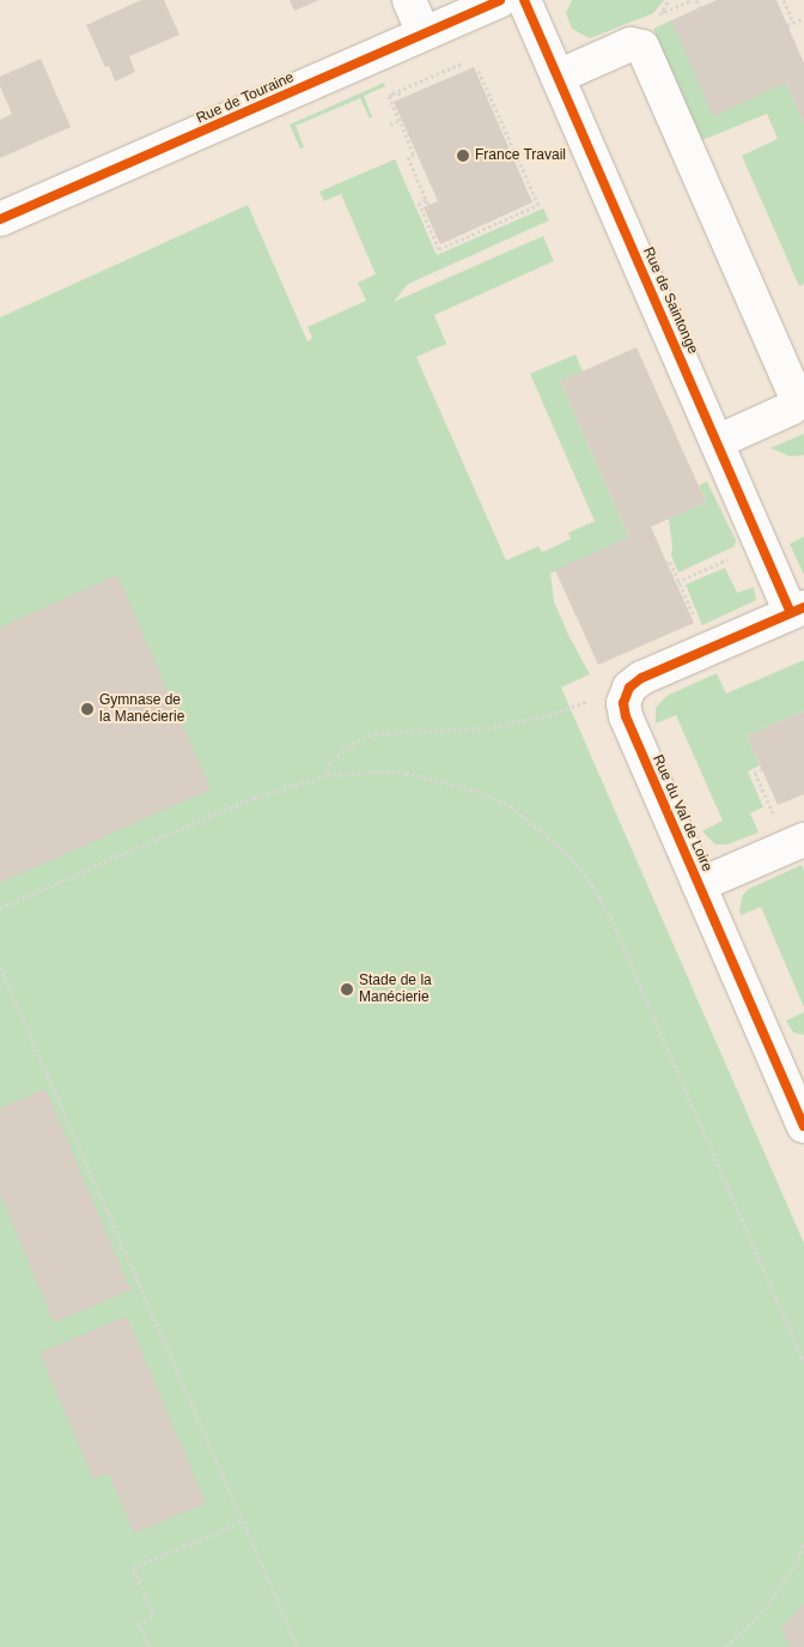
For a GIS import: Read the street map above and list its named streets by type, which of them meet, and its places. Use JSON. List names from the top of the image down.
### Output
{
  "streets": {
    "street": ["Rue de Touraine", "Rue de Saintonge", "Rue du Val de Loire"]
  },
  "places": ["France Travail", "Gymnase de la Manécierie", "Stade de la Manécierie"]
}
